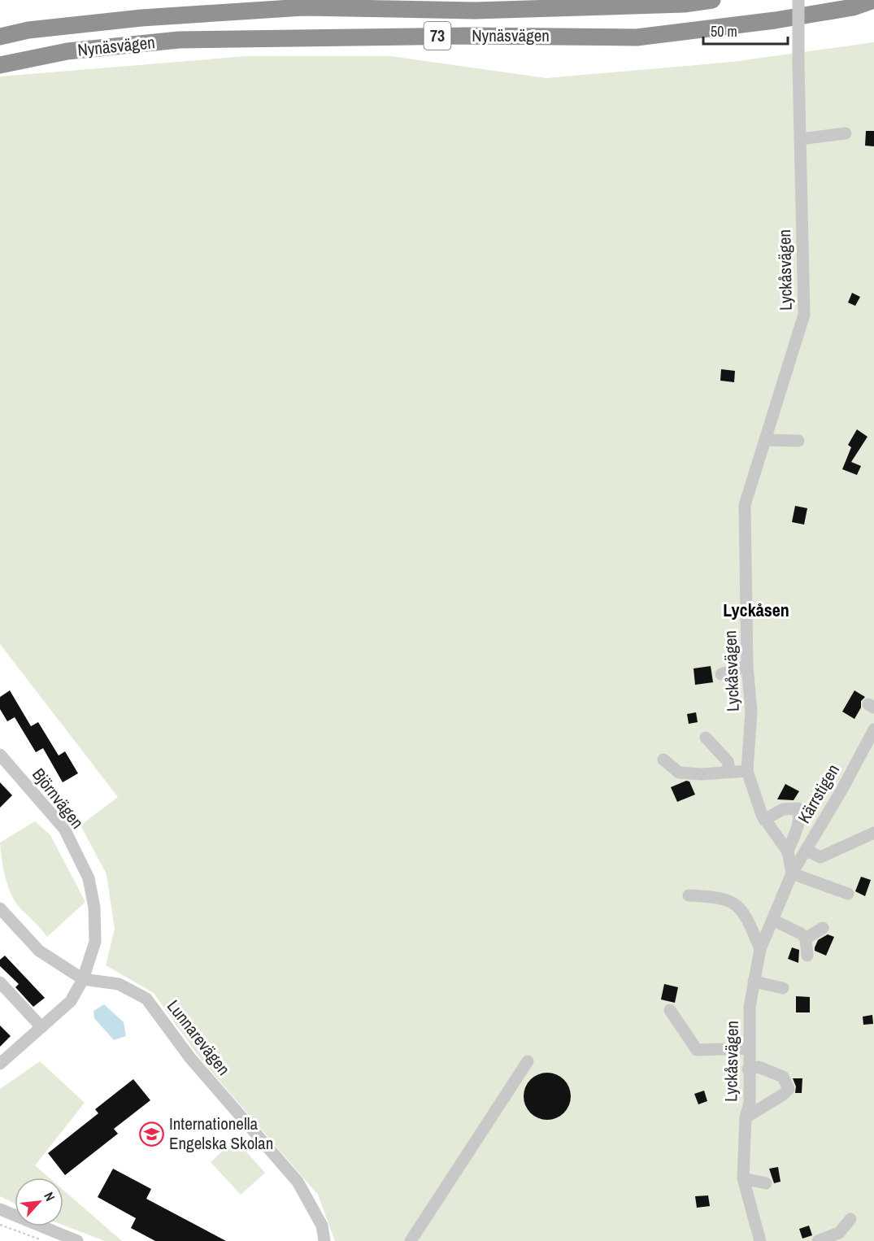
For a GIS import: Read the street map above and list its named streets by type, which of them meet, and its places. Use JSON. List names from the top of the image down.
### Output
{
  "streets": {
    "highway": ["73", "Nynäsvägen"],
    "street": [
      "Lyckåsvägen",
      "Kärrstigen",
      "Björnvägen",
      "Lunnarevägen"
    ]
  },
  "crossings": [
    ["Lyckåsvägen", "Kärrstigen"],
    ["Björnvägen", "Lunnarevägen"]
  ],
  "districts": ["Lyckåsen"],
  "places": {
    "school or university": ["Internationella Engelska Skolan"]
  },
  "scale_bar": "50 m",
  "north": "top right"
}
